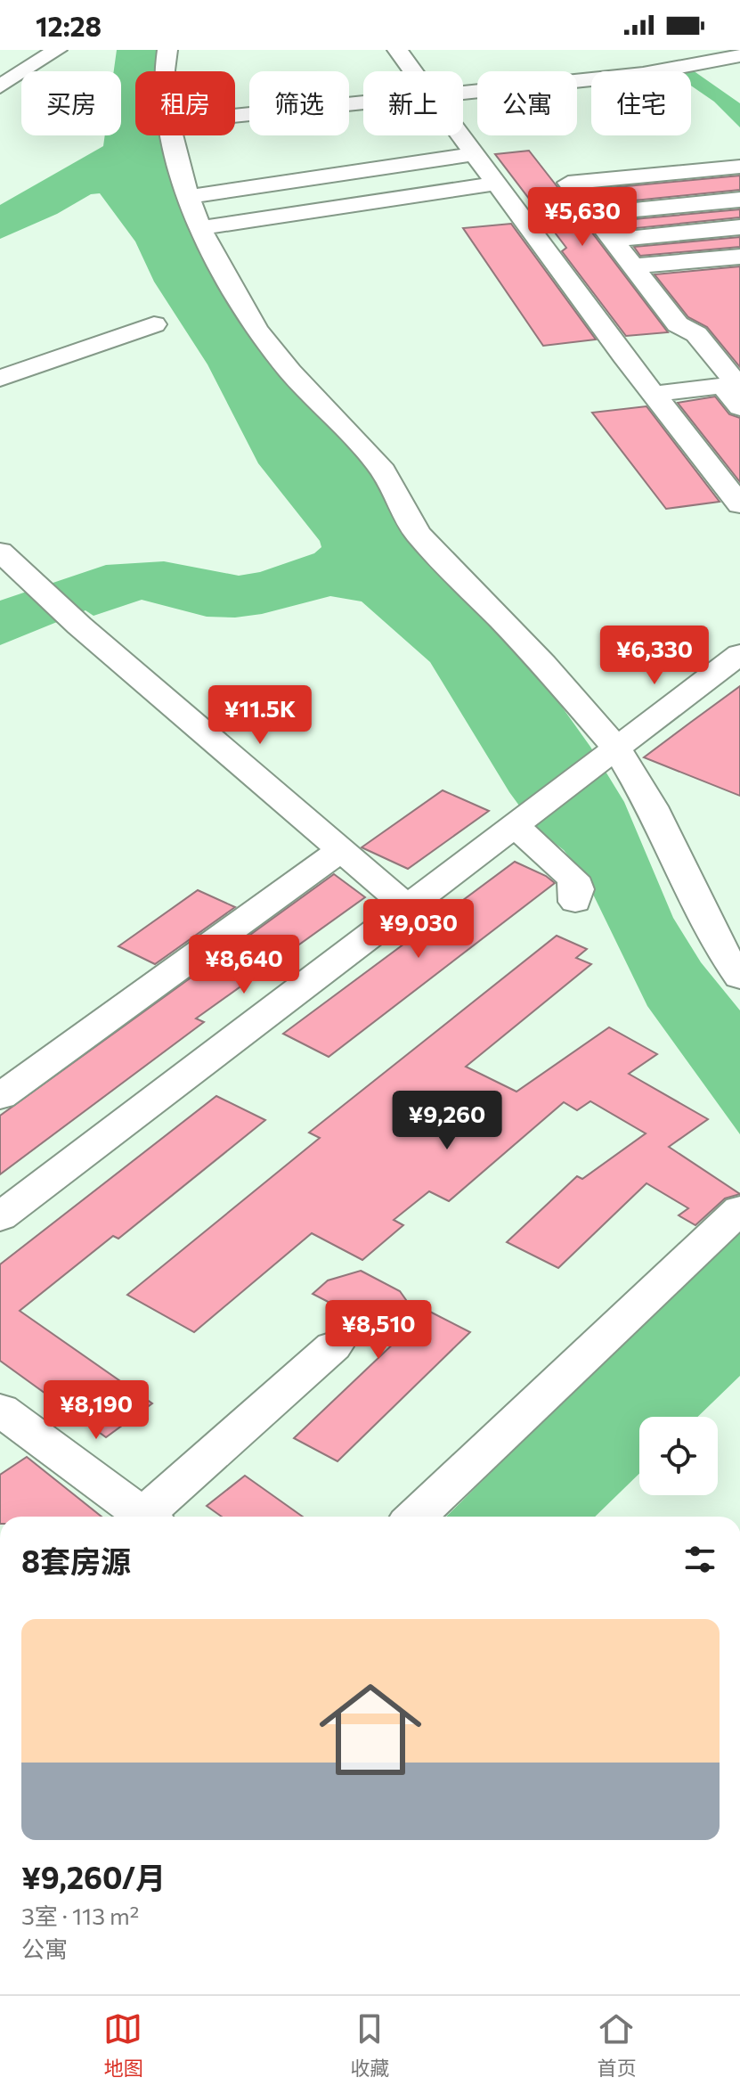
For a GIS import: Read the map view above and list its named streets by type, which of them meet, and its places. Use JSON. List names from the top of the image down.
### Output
{
  "page": {
    "status": "12:28",
    "chip": [
      "买房",
      "租房",
      "筛选",
      "新上",
      "公寓",
      "住宅"
    ],
    "price": [
      "¥5,630",
      "¥6,330",
      "¥11.5K",
      "¥9,030",
      "¥8,640",
      "¥9,260",
      "¥8,510",
      "¥8,190"
    ],
    "heading": "8套房源",
    "list": [
      {
        "name": "¥9,260/月",
        "note": "3室 · 113 m² · 公寓"
      }
    ],
    "tabs": ["地图", "收藏", "首页"]
  }
}
